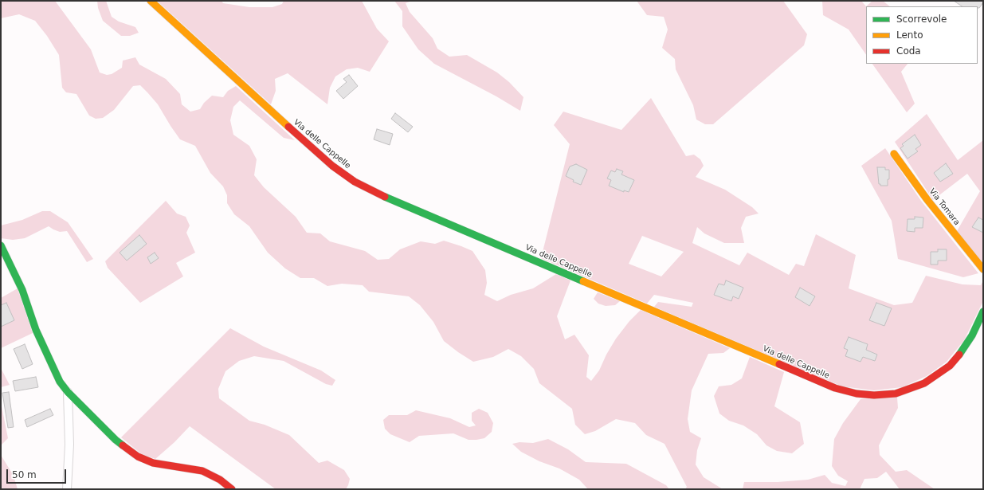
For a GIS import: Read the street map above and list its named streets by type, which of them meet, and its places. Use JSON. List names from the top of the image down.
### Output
{
  "streets": {
    "main road": ["Via delle Cappelle", "Via Tomara"]
  },
  "legend": ["Scorrevole", "Lento", "Coda"],
  "scale_bar": "50 m"
}
